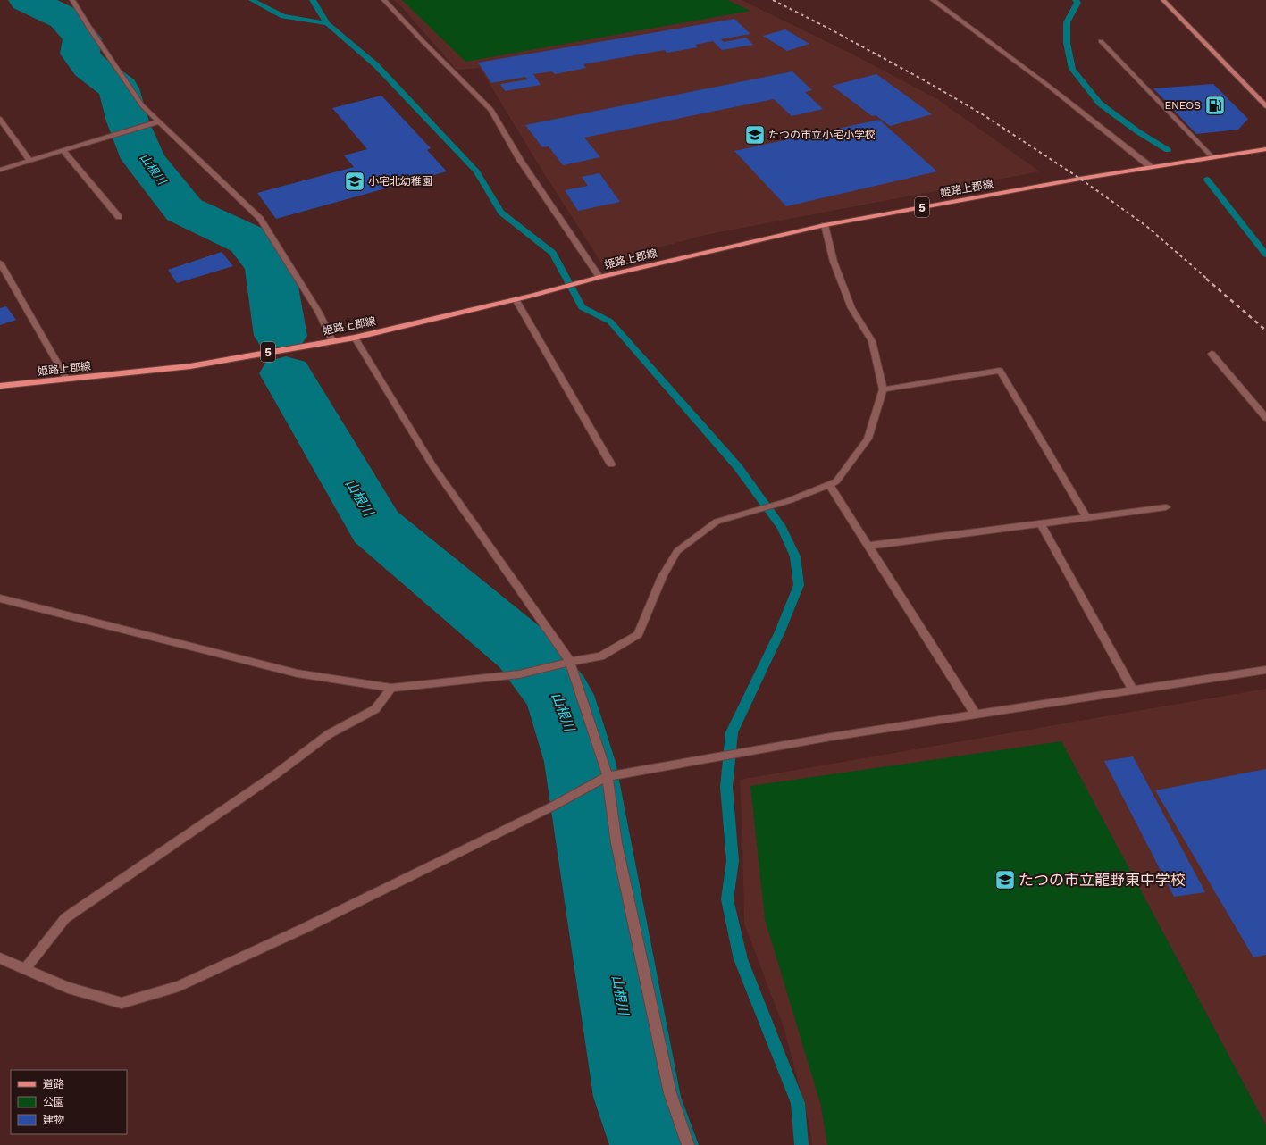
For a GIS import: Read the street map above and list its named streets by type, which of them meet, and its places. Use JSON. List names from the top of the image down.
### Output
{
  "streets": {
    "main road": ["姫路上郡線", "5"]
  },
  "water": ["山根川"],
  "places": {
    "fuel station": ["ENEOS"],
    "school or university": ["たつの市立小宅小学校", "小宅北幼稚園", "たつの市立龍野東中学校"]
  },
  "legend": ["道路", "公園", "建物"]
}
